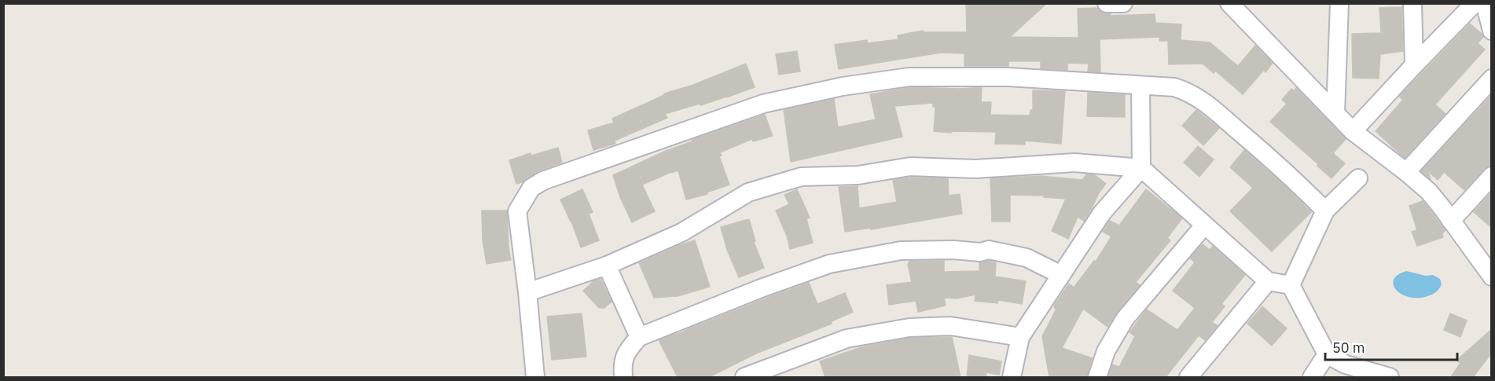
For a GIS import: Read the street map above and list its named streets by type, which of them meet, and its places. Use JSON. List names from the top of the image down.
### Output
{
  "scale_bar": "50 m"
}
